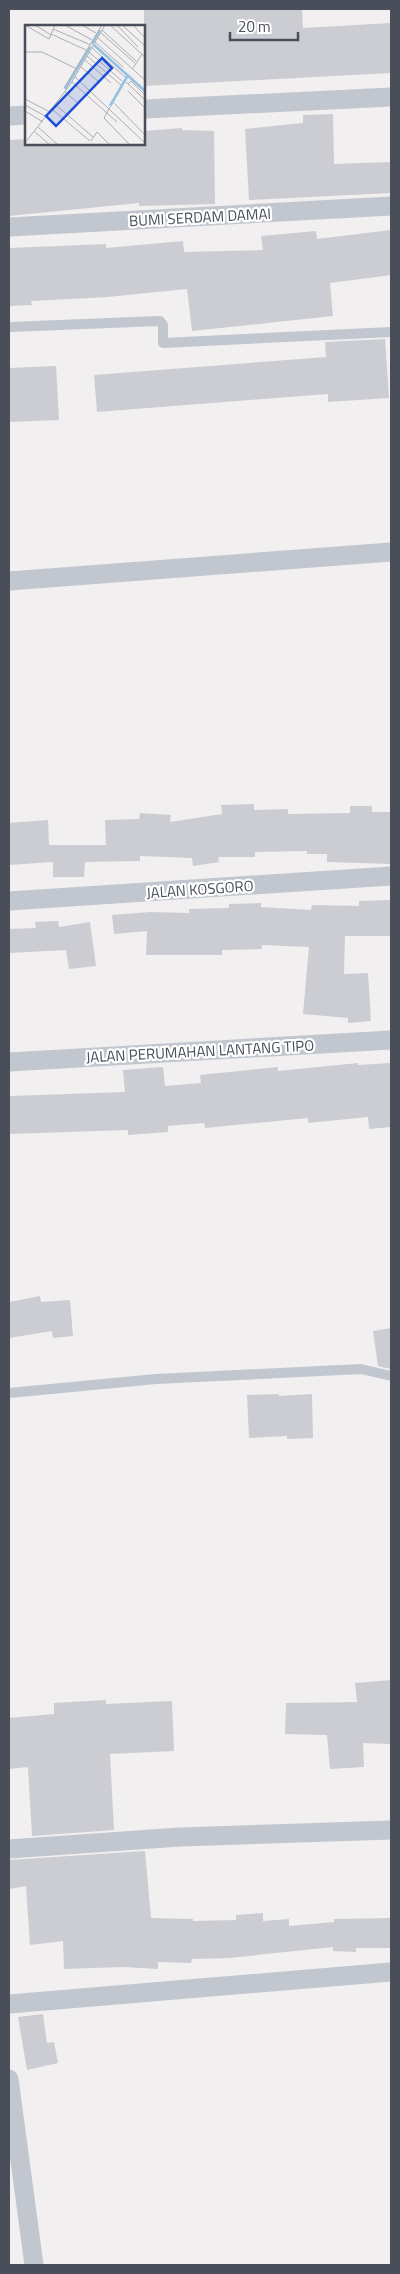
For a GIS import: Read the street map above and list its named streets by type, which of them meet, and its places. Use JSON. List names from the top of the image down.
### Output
{
  "streets": {
    "street": ["BUMI SERDAM DAMAI", "JALAN KOSGORO", "JALAN PERUMAHAN LANTANG TIPO"]
  },
  "scale_bar": "20 m"
}
